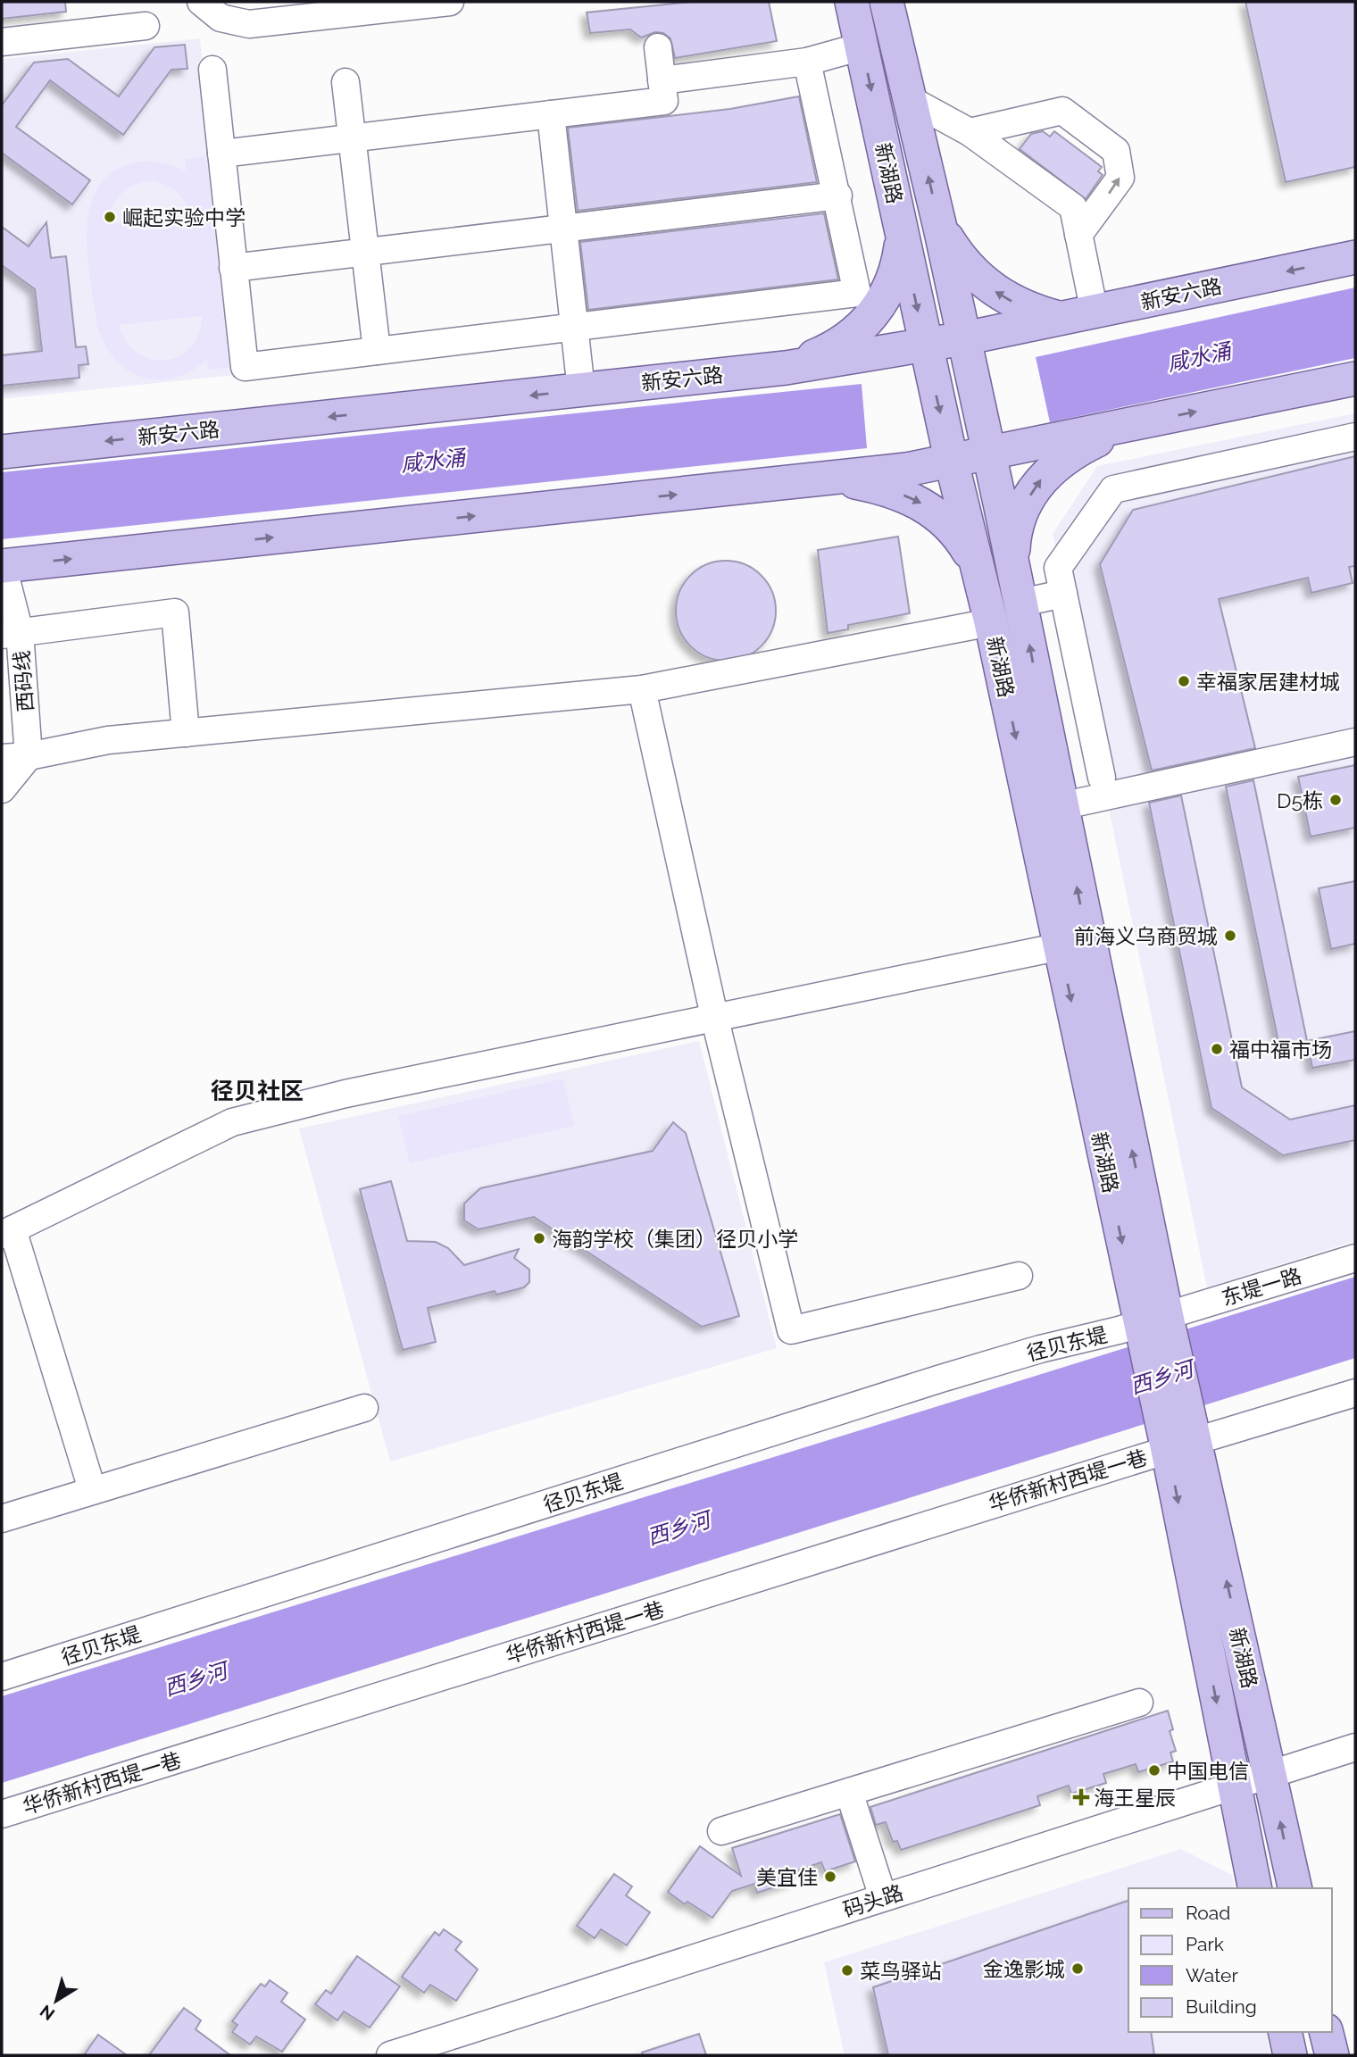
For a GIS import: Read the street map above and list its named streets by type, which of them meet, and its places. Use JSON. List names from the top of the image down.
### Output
{
  "streets": {
    "main road": ["新湖路", "新安六路"],
    "street": [
      "西码线",
      "东堤一路",
      "径贝东堤",
      "华侨新村西堤一巷",
      "码头路"
    ]
  },
  "crossings": [
    ["新湖路", "新安六路"],
    ["新湖路", "东堤一路"],
    ["新湖路", "径贝东堤"],
    ["新湖路", "华侨新村西堤一巷"],
    ["新湖路", "码头路"],
    ["东堤一路", "径贝东堤"]
  ],
  "districts": ["径贝社区"],
  "water": ["咸水涌", "西乡河"],
  "places": {
    "other": [
      "崛起实验中学",
      "幸福家居建材城",
      "D5栋",
      "前海义乌商贸城",
      "福中福市场",
      "海韵学校（集团）径贝小学",
      "中国电信",
      "美宜佳",
      "金逸影城",
      "菜鸟驿站"
    ],
    "health": ["海王星辰"]
  },
  "legend": [
    "Road",
    "Park",
    "Water",
    "Building"
  ],
  "north": "bottom left"
}
